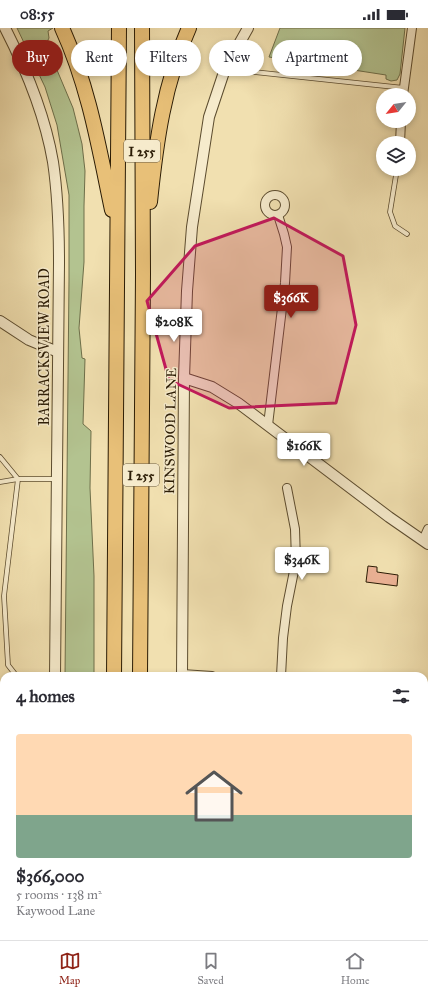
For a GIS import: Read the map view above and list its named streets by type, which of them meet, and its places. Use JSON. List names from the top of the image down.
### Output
{
  "streets": {
    "highway": ["I 255"],
    "street": ["BARRACKSVIEW ROAD", "KINSWOOD LANE"]
  },
  "north": "bottom left",
  "page": {
    "status": "08:55",
    "chip": [
      "Buy",
      "Rent",
      "Filters",
      "New",
      "Apartment"
    ],
    "price": [
      "$366K",
      "$208K",
      "$166K",
      "$346K"
    ],
    "heading": "4 homes",
    "list": [
      {
        "name": "$366,000",
        "note": "5 rooms · 138 m² · Kaywood Lane"
      }
    ],
    "tabs": ["Map", "Saved", "Home"]
  }
}
